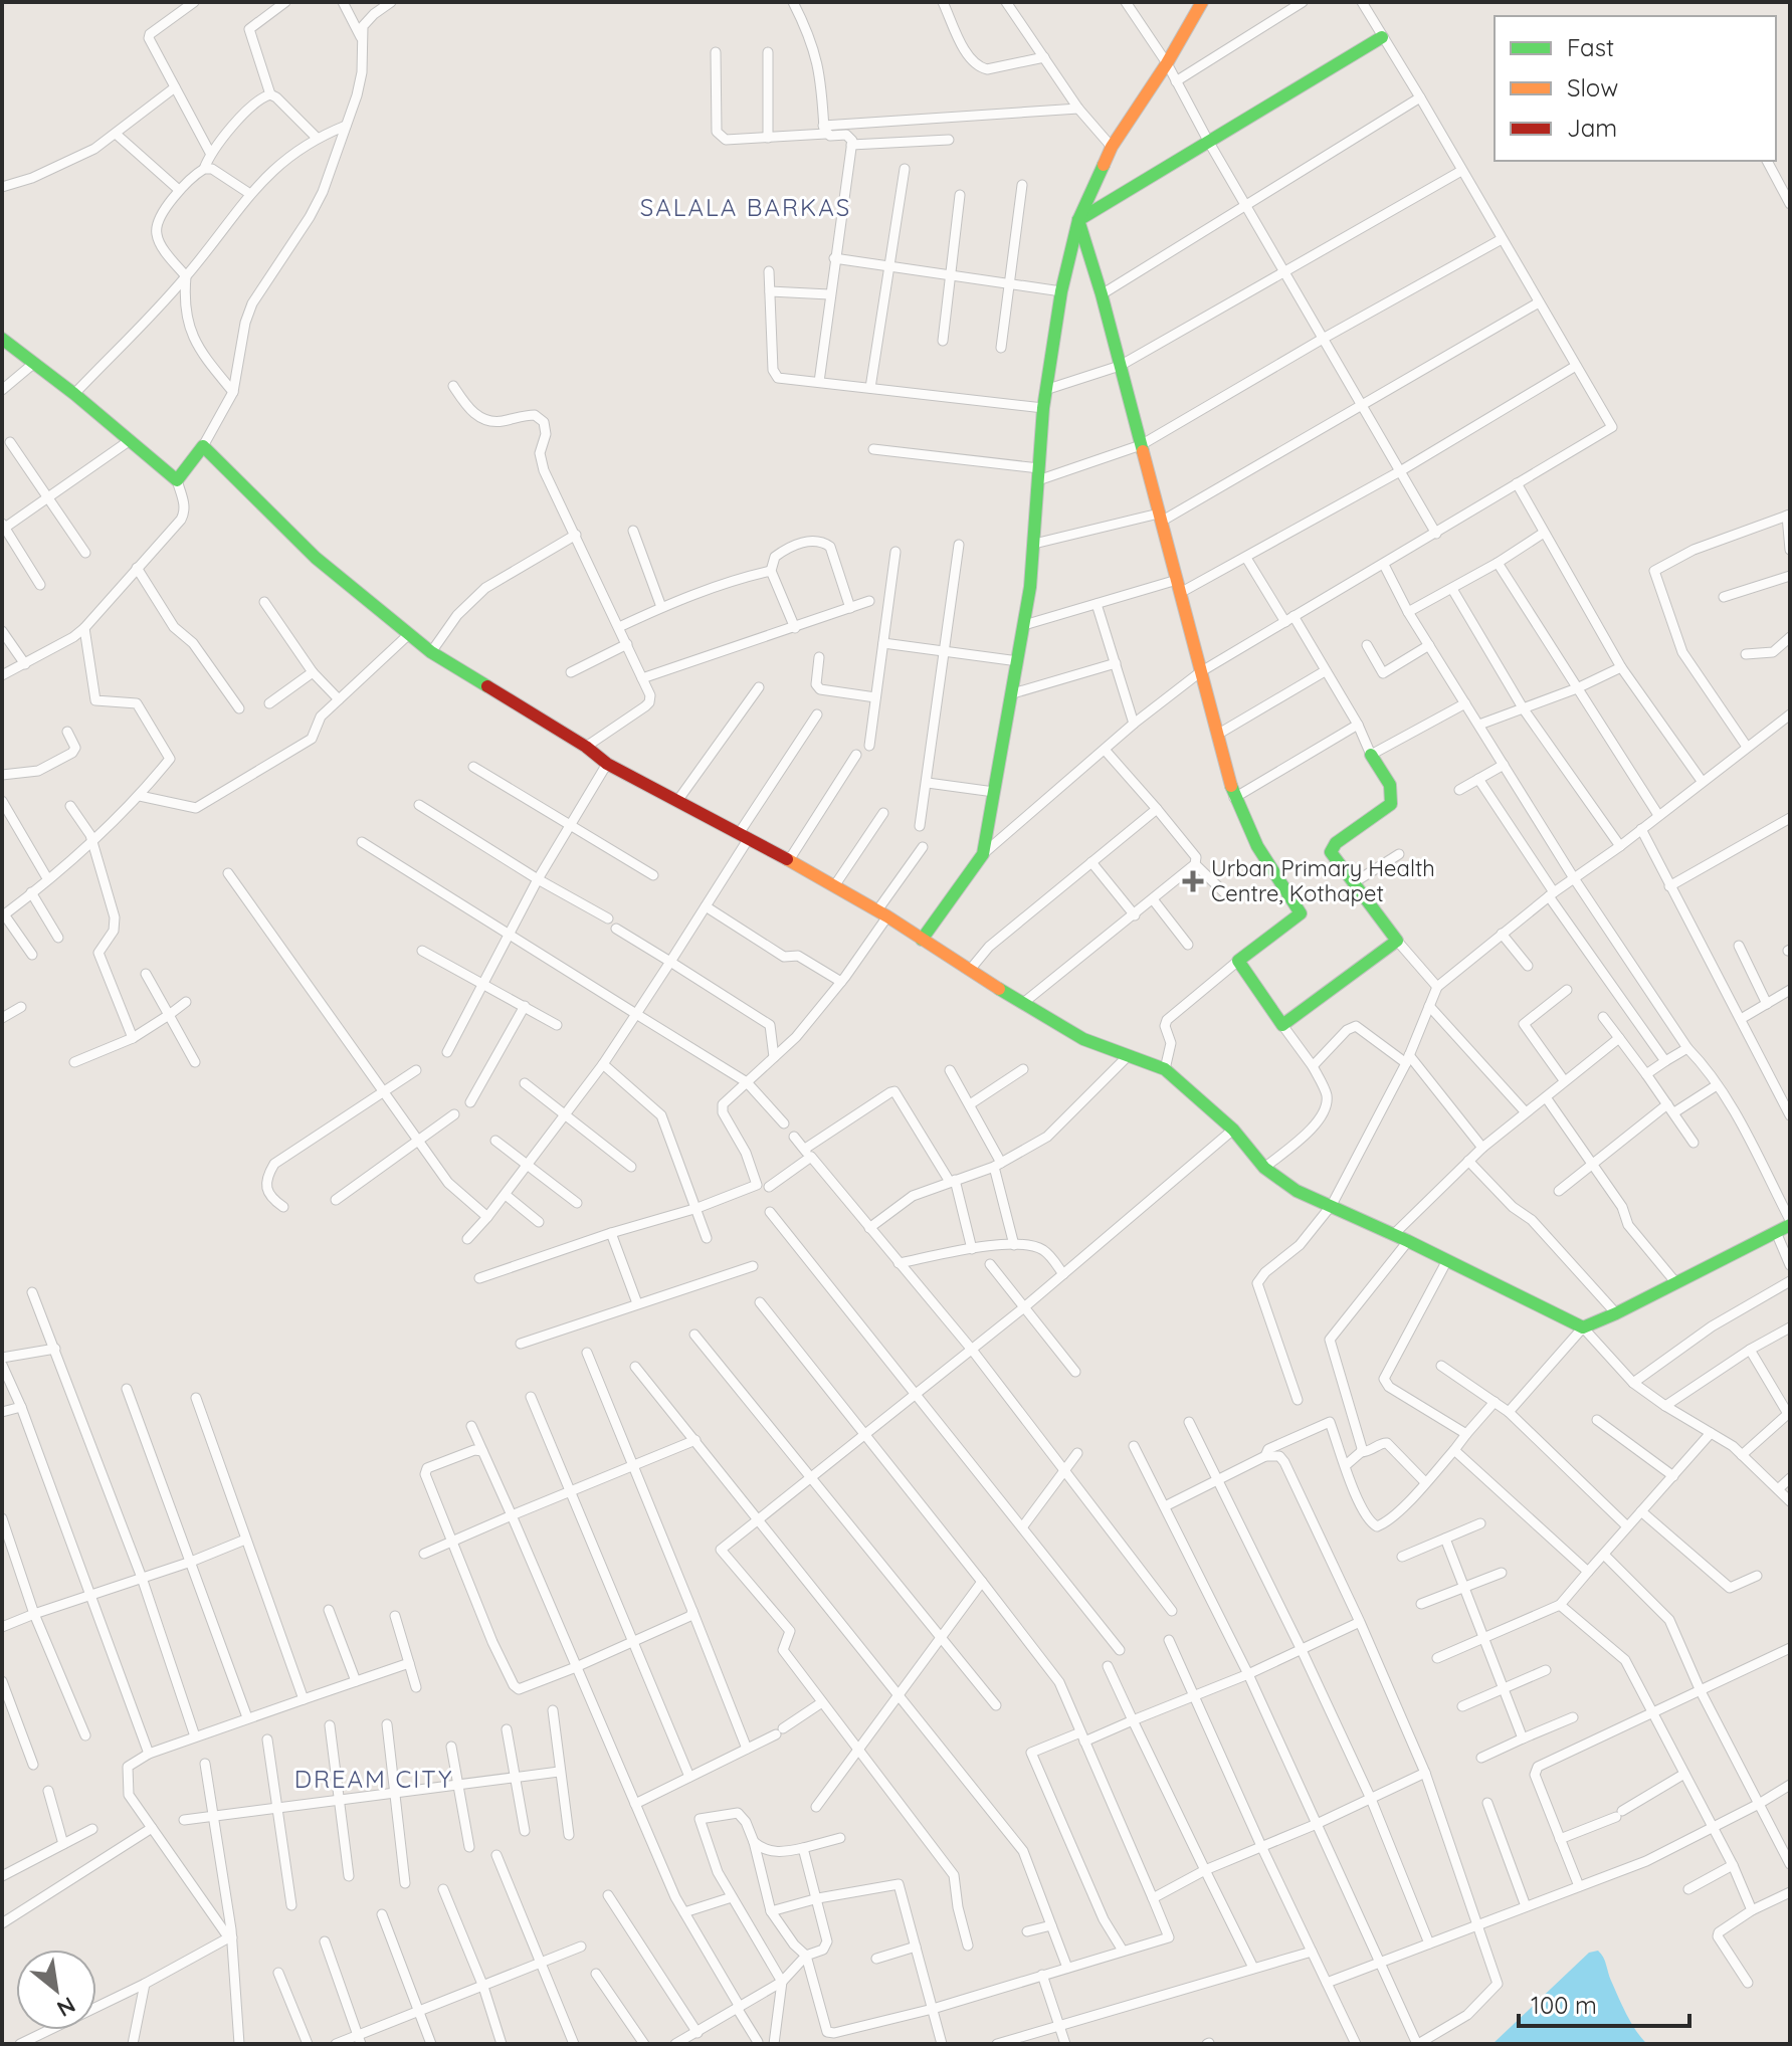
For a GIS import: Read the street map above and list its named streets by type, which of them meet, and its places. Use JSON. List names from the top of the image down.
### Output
{
  "districts": ["SALALA BARKAS", "DREAM CITY"],
  "places": {
    "health": ["Urban Primary Health Centre, Kothapet"]
  },
  "legend": ["Fast", "Slow", "Jam"],
  "scale_bar": "100 m",
  "north": "bottom right"
}
